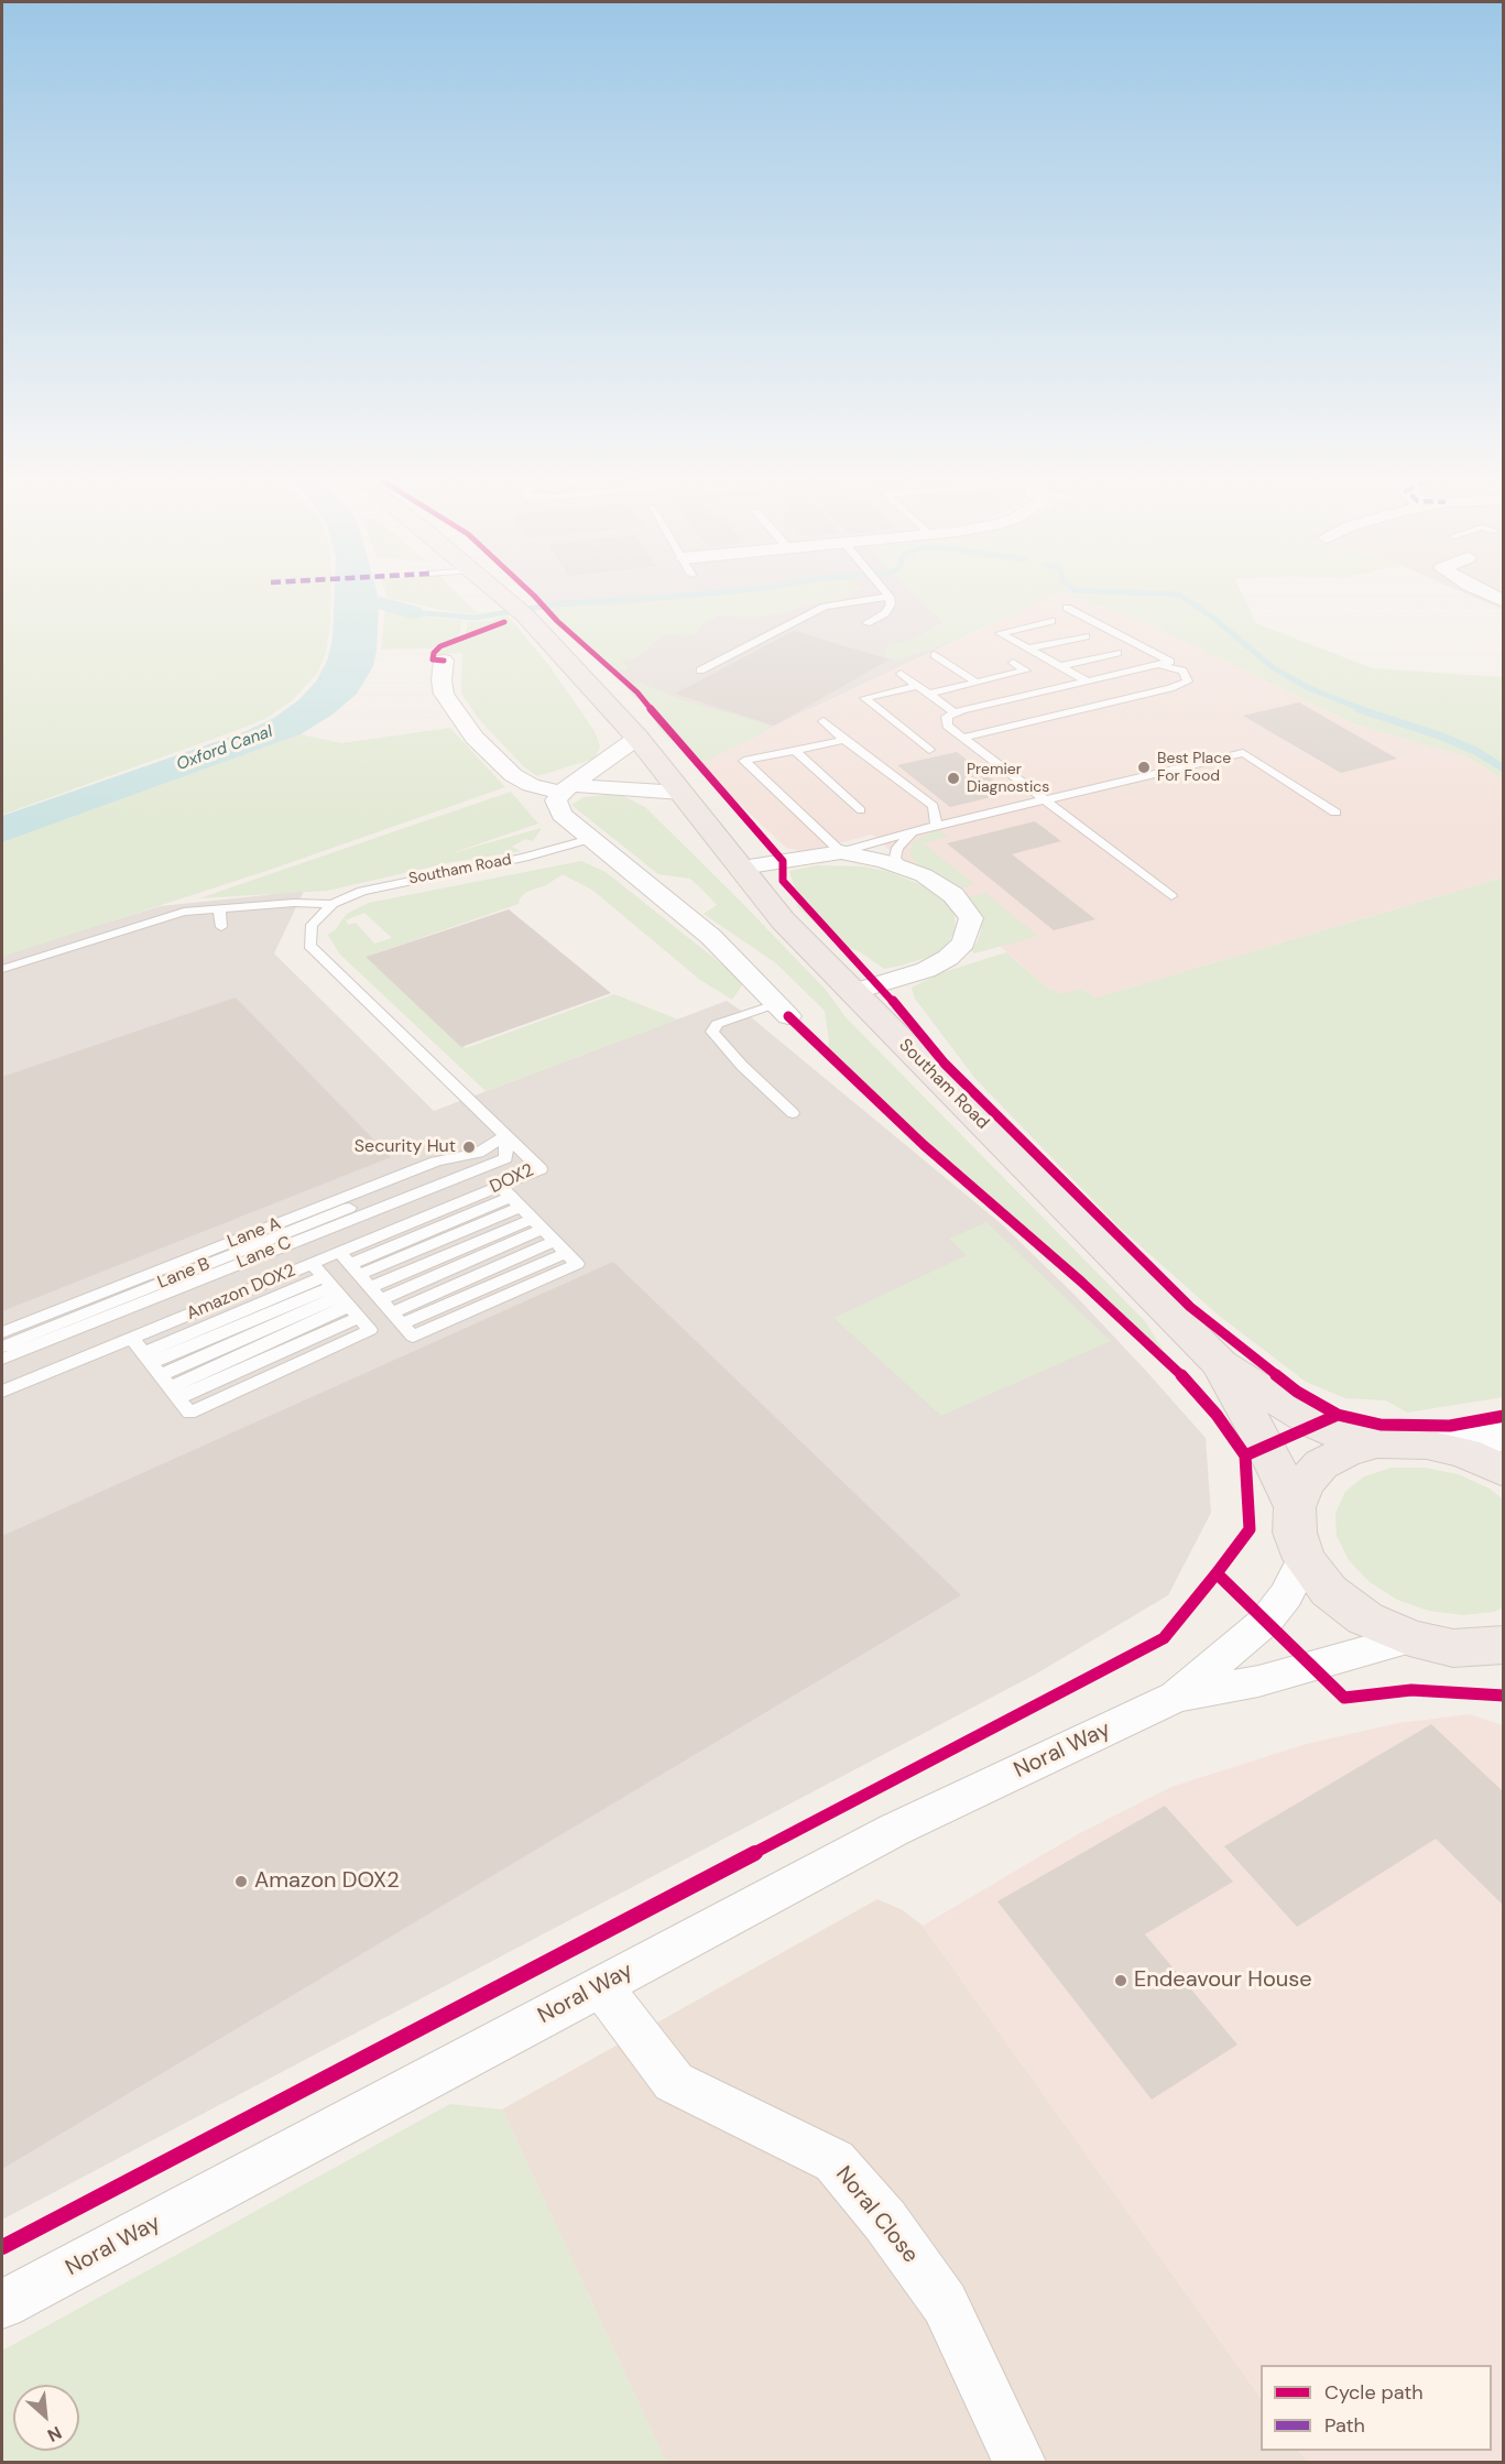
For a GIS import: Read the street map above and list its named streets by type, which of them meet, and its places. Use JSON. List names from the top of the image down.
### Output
{
  "streets": {
    "highway": ["Southam Road"],
    "street": ["Noral Way", "Noral Close"],
    "lane": [
      "DOX2",
      "Lane A",
      "Lane C",
      "Lane B",
      "Amazon DOX2"
    ]
  },
  "crossings": [
    ["DOX2", "Lane A"],
    ["DOX2", "Lane C"],
    ["DOX2", "Lane B"],
    ["DOX2", "Amazon DOX2"],
    ["Lane A", "Lane C"],
    ["Lane A", "Lane B"],
    ["Lane C", "Lane B"],
    ["Noral Way", "Noral Close"]
  ],
  "water": ["Oxford Canal"],
  "places": [
    "Best Place For Food",
    "Premier Diagnostics",
    "Security Hut",
    "Amazon DOX2",
    "Endeavour House"
  ],
  "legend": ["Cycle path", "Path"],
  "north": "bottom right"
}
